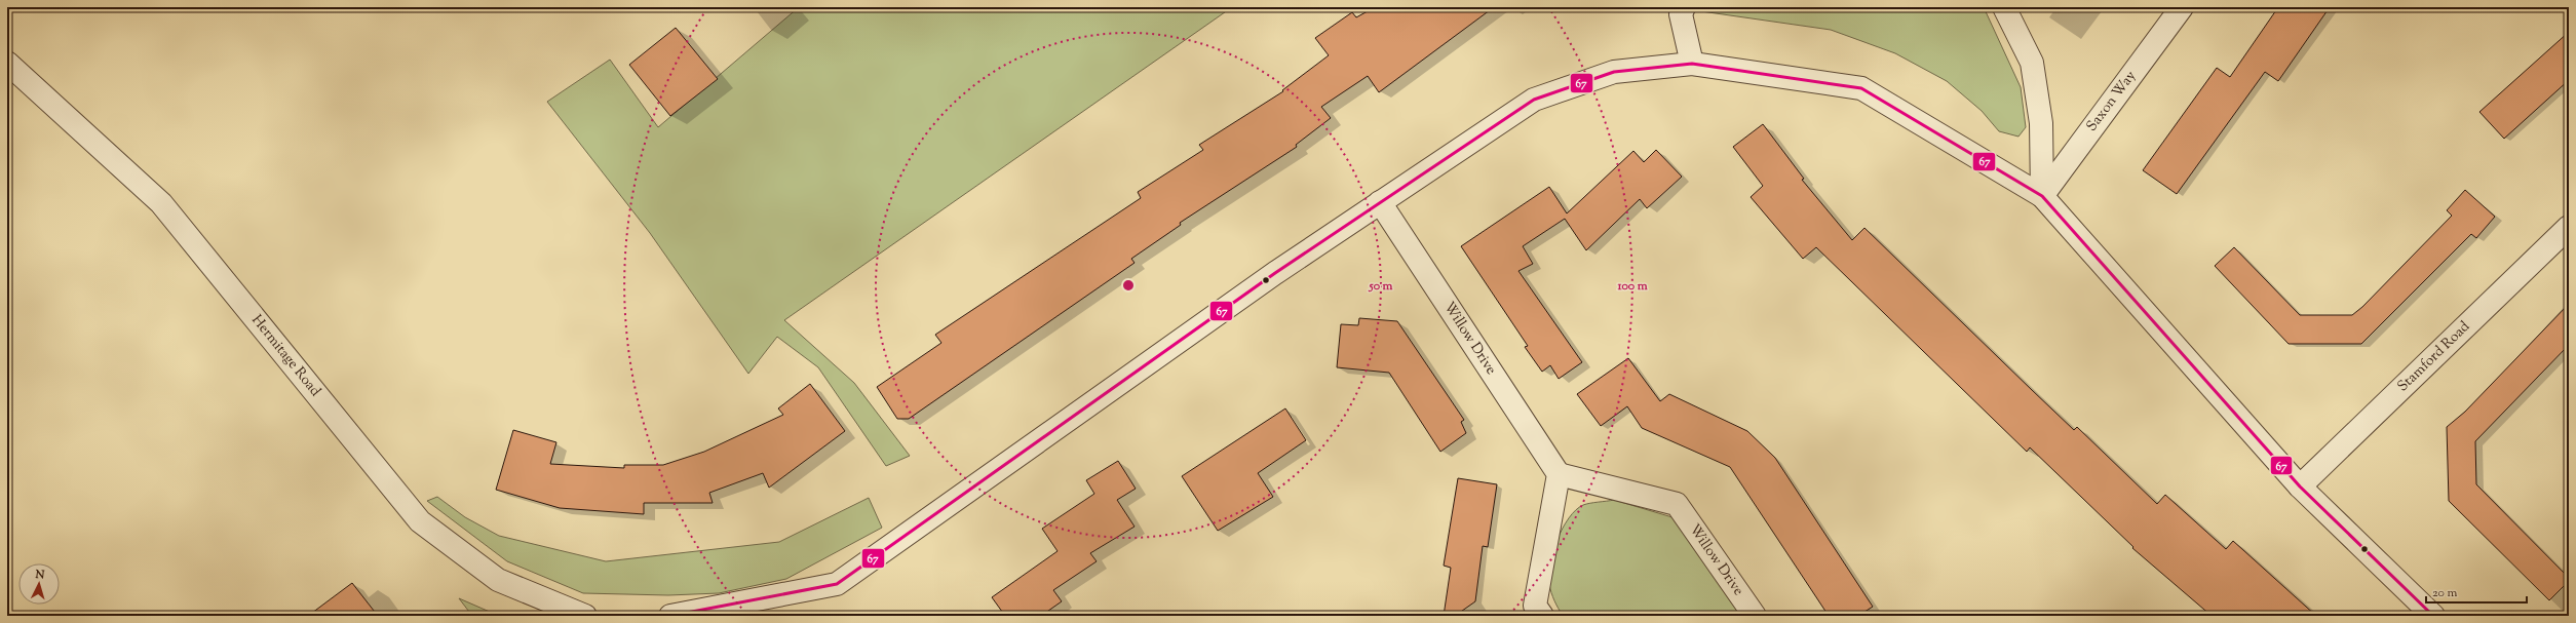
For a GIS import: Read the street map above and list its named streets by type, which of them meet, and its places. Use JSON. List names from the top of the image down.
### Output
{
  "streets": {
    "street": [
      "Saxon Way",
      "Willow Drive",
      "Hermitage Road",
      "Stamford Road"
    ]
  },
  "lines": ["transit line 67"],
  "scale_bar": "20 m",
  "north": "top",
  "rings": ["50 m", "100 m"]
}
